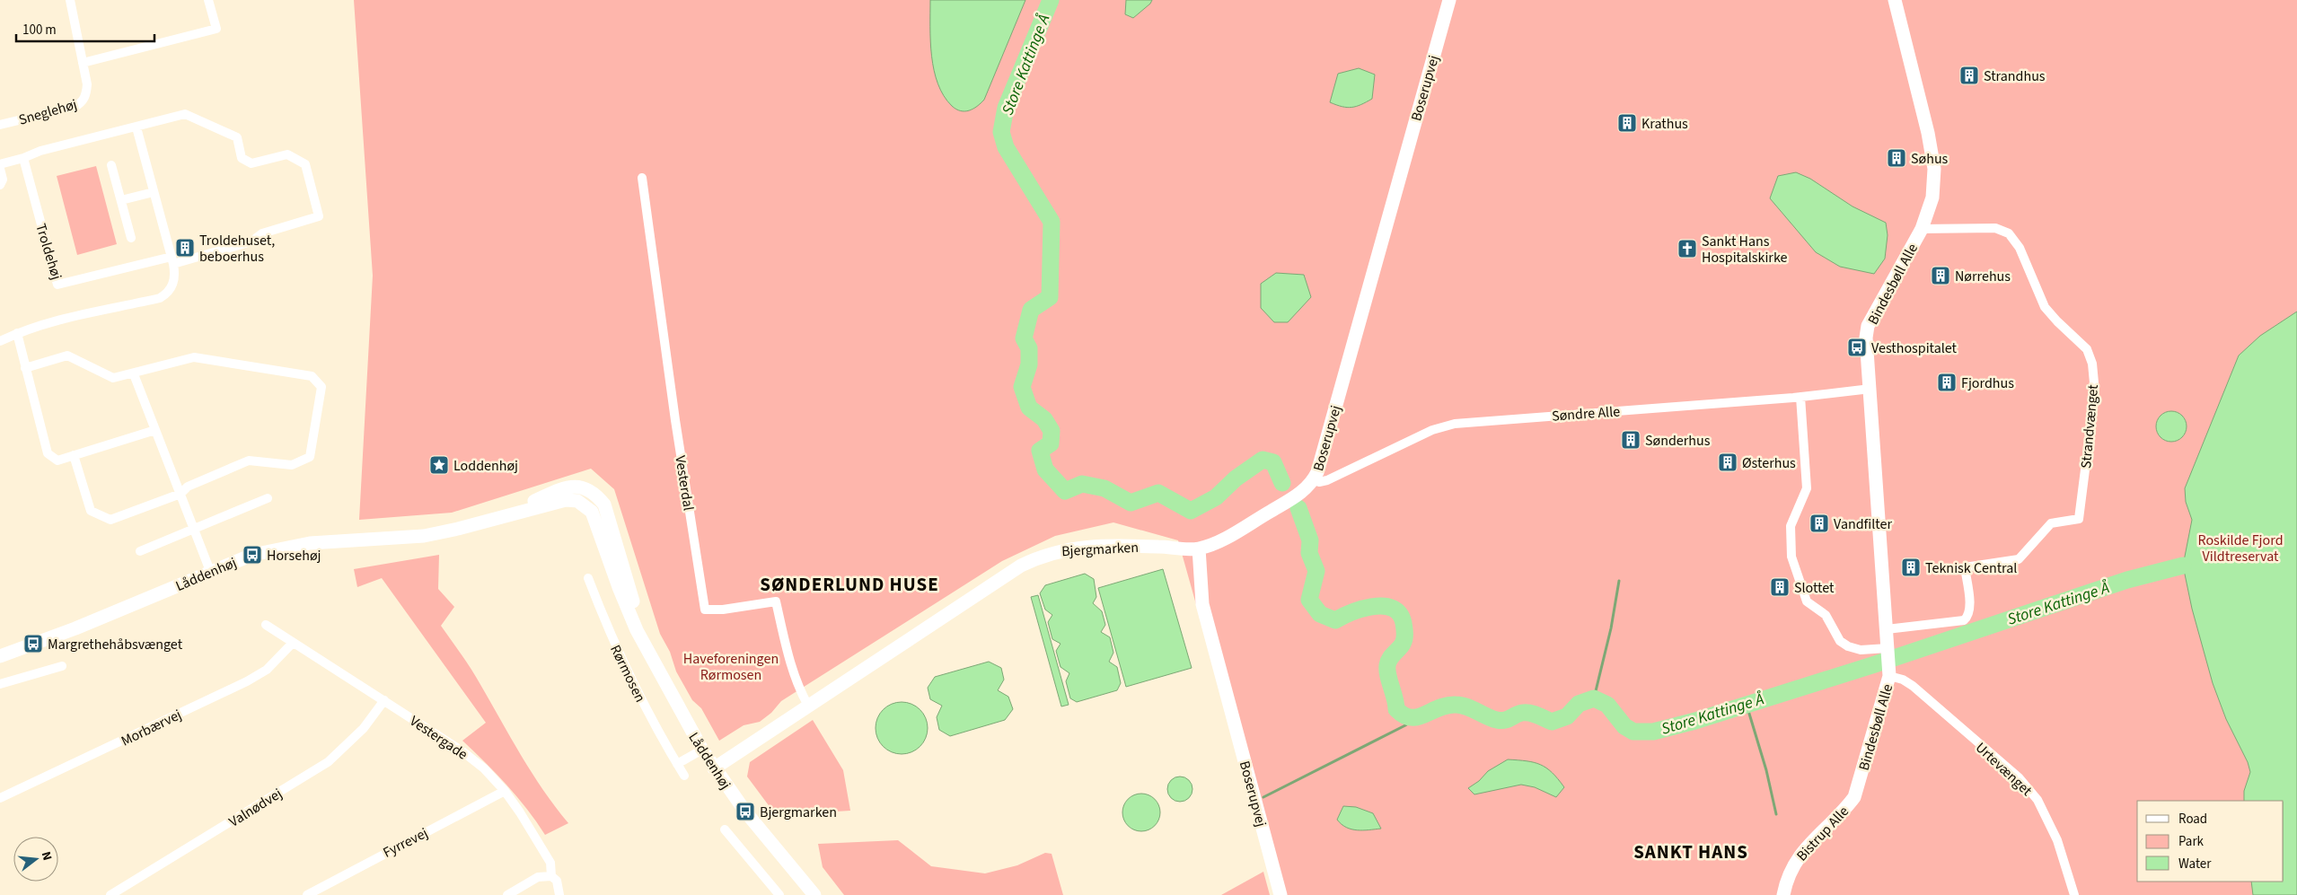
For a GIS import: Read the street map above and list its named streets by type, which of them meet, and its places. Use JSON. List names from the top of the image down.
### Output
{
  "streets": {
    "street": [
      "Boserupvej",
      "Sneglehøj",
      "Troldehøj",
      "Bindesbøll Alle",
      "Søndre Alle",
      "Strandvænget",
      "Vesterdal",
      "Bjergmarken",
      "Låddenhøj",
      "Rørmosen",
      "Morbærvej",
      "Vestergade",
      "Urtevænget",
      "Valnødvej",
      "Bistrup Alle",
      "Fyrrevej"
    ]
  },
  "crossings": [
    ["Boserupvej", "Søndre Alle"],
    ["Boserupvej", "Bjergmarken"],
    ["Bindesbøll Alle", "Søndre Alle"],
    ["Bindesbøll Alle", "Strandvænget"],
    ["Bindesbøll Alle", "Urtevænget"],
    ["Bindesbøll Alle", "Bistrup Alle"],
    ["Vesterdal", "Bjergmarken"],
    ["Bjergmarken", "Låddenhøj"],
    ["Morbærvej", "Vestergade"],
    ["Vestergade", "Valnødvej"],
    ["Vestergade", "Fyrrevej"]
  ],
  "districts": ["SØNDERLUND HUSE", "SANKT HANS"],
  "water": ["Store Kattinge Å"],
  "parks": ["Roskilde Fjord Vildtreservat", "Haveforeningen Rørmosen"],
  "places": {
    "building": [
      "Strandhus",
      "Krathus",
      "Søhus",
      "Troldehuset, beboerhus",
      "Nørrehus",
      "Fjordhus",
      "Sønderhus",
      "Østerhus",
      "Vandfilter",
      "Teknisk Central",
      "Slottet"
    ],
    "church": ["Sankt Hans Hospitalskirke"],
    "bus stop": [
      "Vesthospitalet",
      "Horsehøj",
      "Margrethehåbsvænget",
      "Bjergmarken"
    ],
    "place": ["Loddenhøj"]
  },
  "legend": ["Road", "Park", "Water"],
  "scale_bar": "100 m",
  "north": "right"
}
